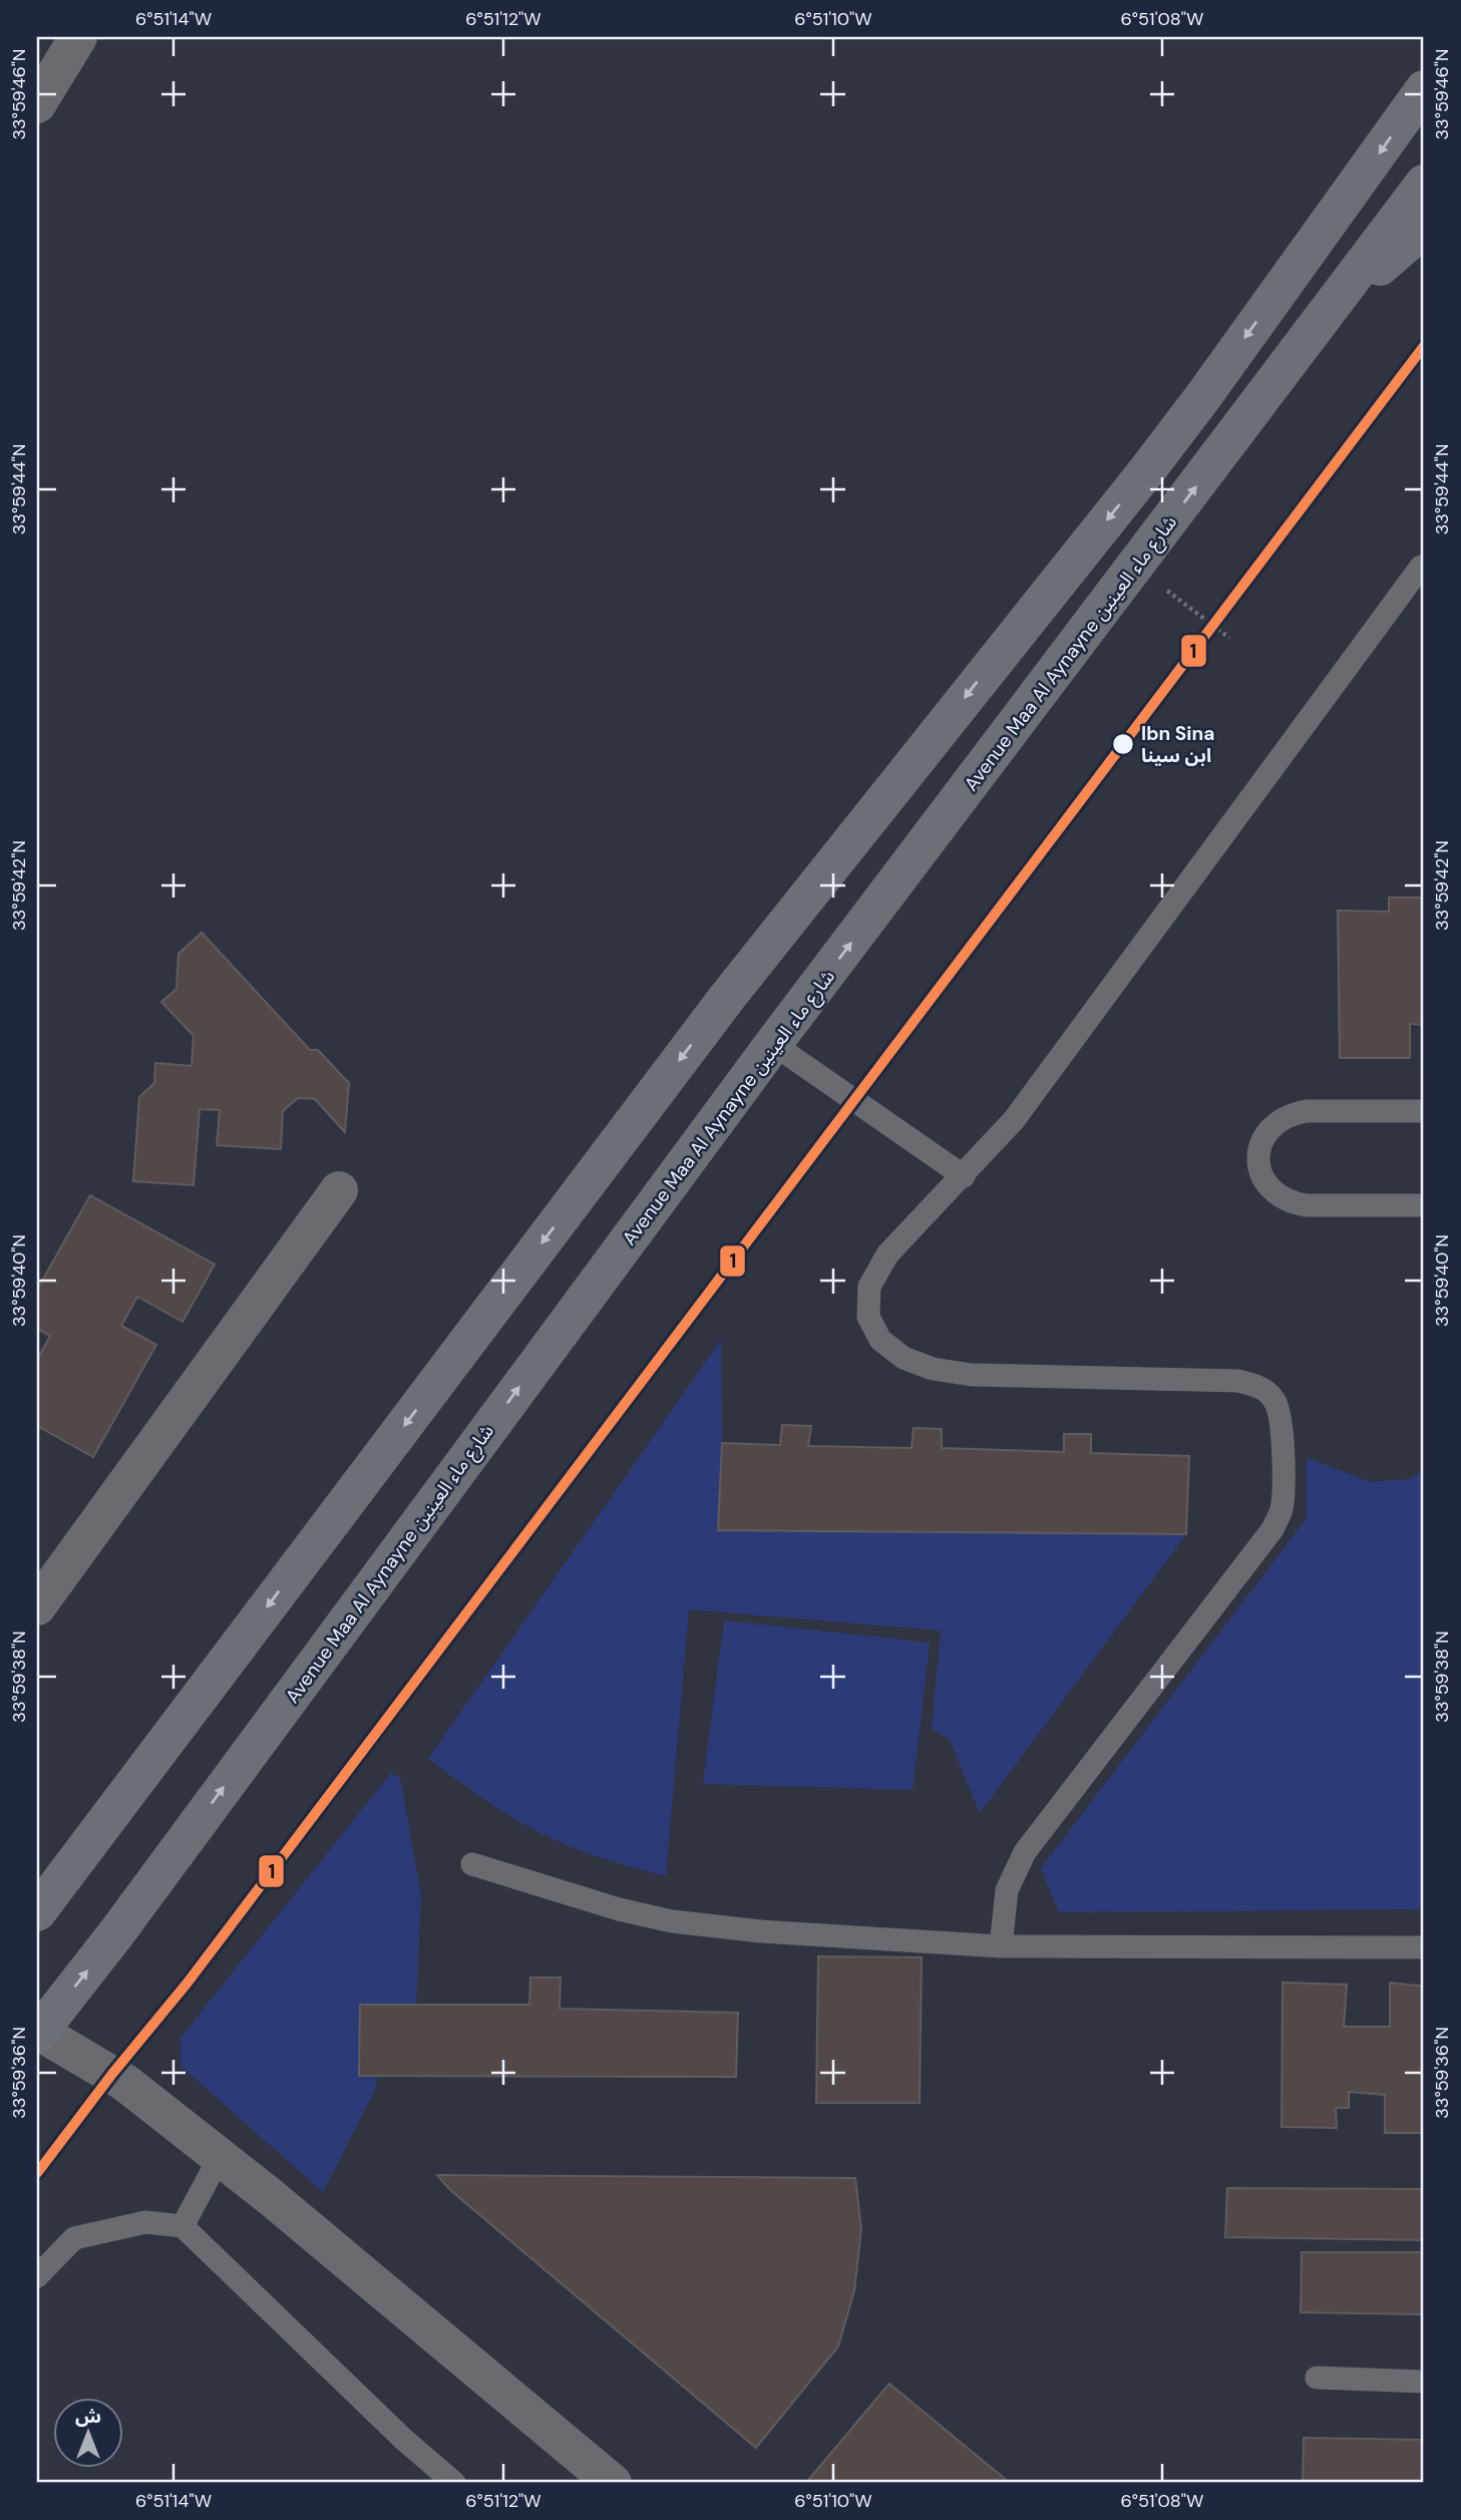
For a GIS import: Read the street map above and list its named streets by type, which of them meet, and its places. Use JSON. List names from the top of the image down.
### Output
{
  "streets": {
    "street": ["Avenue Maa Al Aynayne شارع ماء العينين"]
  },
  "places": ["Ibn Sina ابن سينا"],
  "lines": ["transit line 1"],
  "north": "top",
  "coordinates": [
    "6°51'14\"W",
    "6°51'12\"W",
    "6°51'10\"W",
    "6°51'08\"W",
    "33°59'46\"N",
    "33°59'44\"N",
    "33°59'42\"N",
    "33°59'40\"N",
    "33°59'38\"N",
    "33°59'36\"N"
  ]
}
